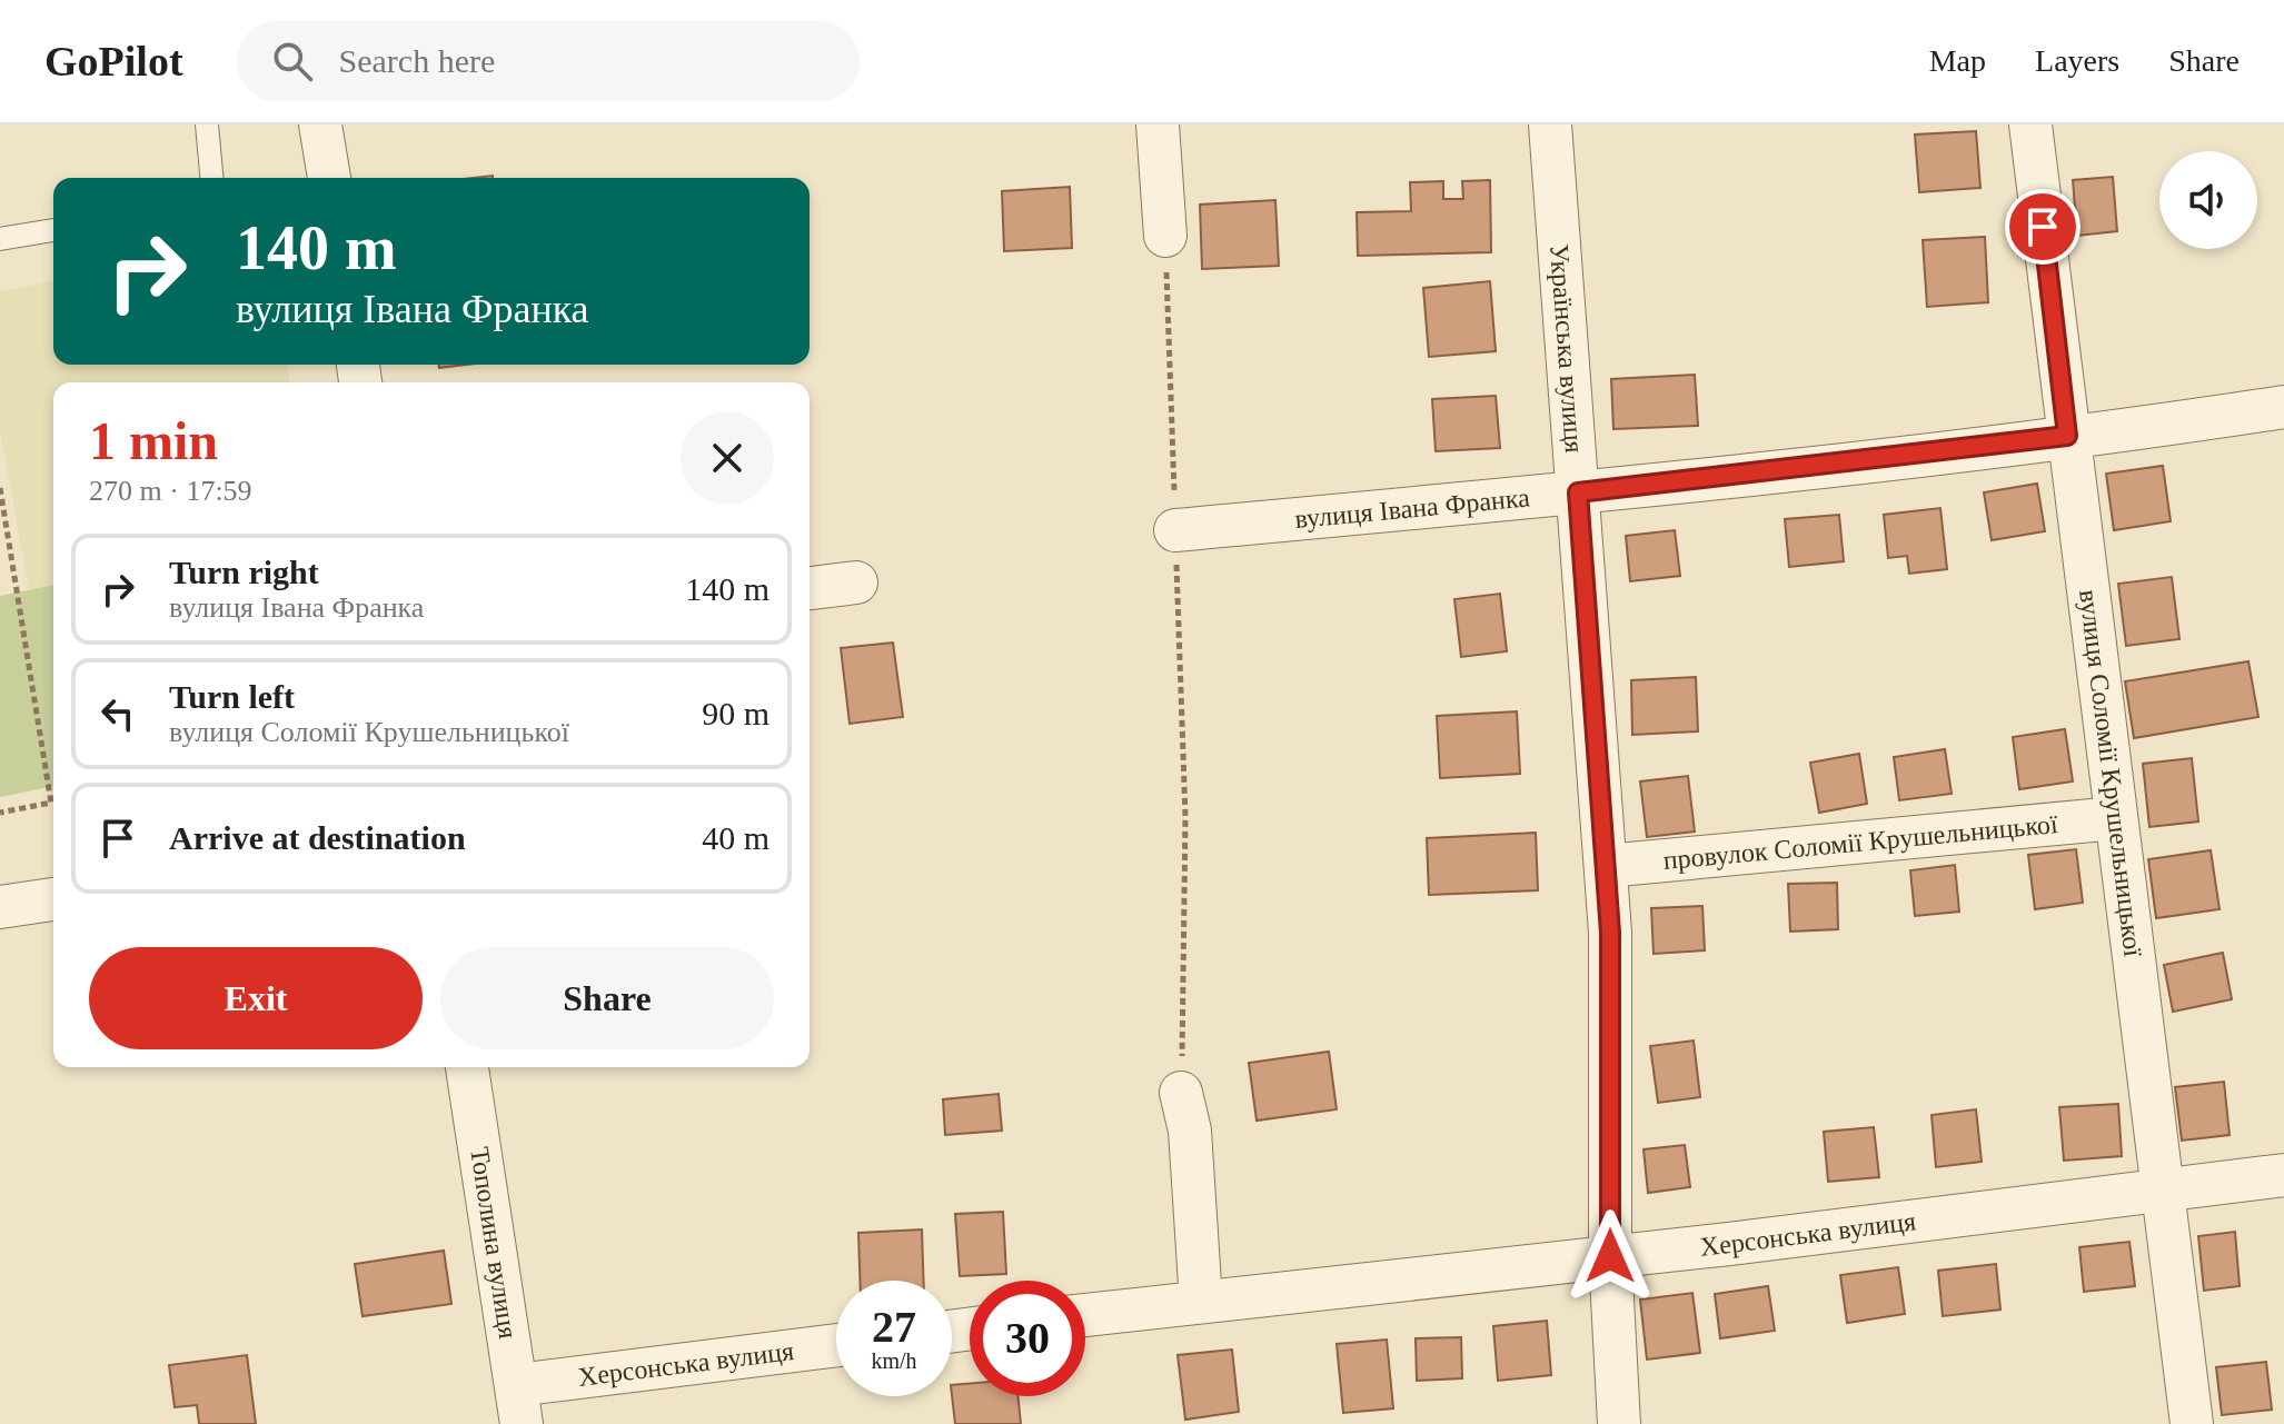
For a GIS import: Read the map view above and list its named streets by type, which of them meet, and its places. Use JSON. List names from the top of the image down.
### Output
{
  "streets": {
    "street": [
      "Українська вулиця",
      "вулиця Івана Франка",
      "вулиця Соломії Крушельницької",
      "провулок Соломії Крушельницької",
      "Херсонська вулиця",
      "Тополина вулиця"
    ]
  },
  "crossings": [
    ["Українська вулиця", "вулиця Івана Франка"],
    ["Українська вулиця", "провулок Соломії Крушельницької"],
    ["Українська вулиця", "Херсонська вулиця"],
    ["вулиця Івана Франка", "вулиця Соломії Крушельницької"],
    ["вулиця Соломії Крушельницької", "провулок Соломії Крушельницької"],
    ["вулиця Соломії Крушельницької", "Херсонська вулиця"],
    ["Херсонська вулиця", "Тополина вулиця"]
  ],
  "page": {
    "header": "GoPilot",
    "search": "Search here",
    "nav": ["Map", "Layers", "Share"],
    "turn": ["140 m", "вулиця Івана Франка"],
    "heading": ["1 min", "270 m · 17:59"],
    "list": [
      {
        "name": "Turn right",
        "note": "вулиця Івана Франка",
        "value": "140 m"
      },
      {
        "name": "Turn left",
        "note": "вулиця Соломії Крушельницької",
        "value": "90 m"
      },
      {
        "name": "Arrive at destination",
        "value": "40 m"
      }
    ],
    "buttons": ["Exit", "Share"],
    "speed": "27 km/h",
    "limit": "30"
  }
}
